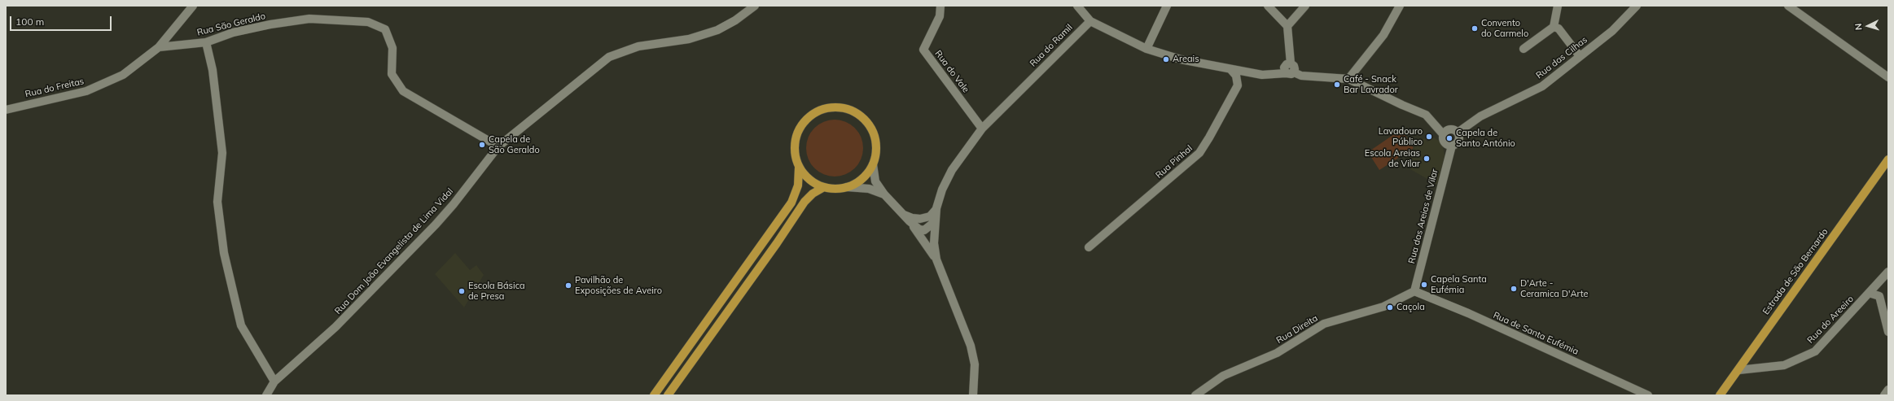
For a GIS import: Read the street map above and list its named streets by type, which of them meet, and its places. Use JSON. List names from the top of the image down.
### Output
{
  "streets": {
    "main road": ["Estrada de São Bernardo"],
    "street": [
      "Rua São Geraldo",
      "Rua do Ramil",
      "Rua das Cilhas",
      "Rua do Vale",
      "Rua do Freitas",
      "Rua Pinhal",
      "Rua das Areias de Vilar",
      "Rua Dom João Evangelista de Lima Vidal",
      "Rua do Areeiro",
      "Rua Direita",
      "Rua de Santa Eufémia"
    ]
  },
  "crossings": [
    ["Rua São Geraldo", "Rua do Freitas"],
    ["Rua São Geraldo", "Rua Dom João Evangelista de Lima Vidal"],
    ["Rua do Ramil", "Rua do Vale"],
    ["Rua das Cilhas", "Rua das Areias de Vilar"],
    ["Rua das Areias de Vilar", "Rua Direita"],
    ["Rua das Areias de Vilar", "Rua de Santa Eufémia"],
    ["Estrada de São Bernardo", "Rua do Areeiro"],
    ["Rua Direita", "Rua de Santa Eufémia"]
  ],
  "places": [
    "Convento do Carmelo",
    "Areais",
    "Café - Snack Bar Lavrador",
    "Lavadouro Público",
    "Capela de Santo António",
    "Capela de São Geraldo",
    "Escola Areias de Vilar",
    "Capela Santa Eufémia",
    "Pavilhão de Exposições de Aveiro",
    "D'Arte - Ceramica D'Arte",
    "Escola Básica de Presa",
    "Caçola"
  ],
  "scale_bar": "100 m",
  "north": "left"
}
